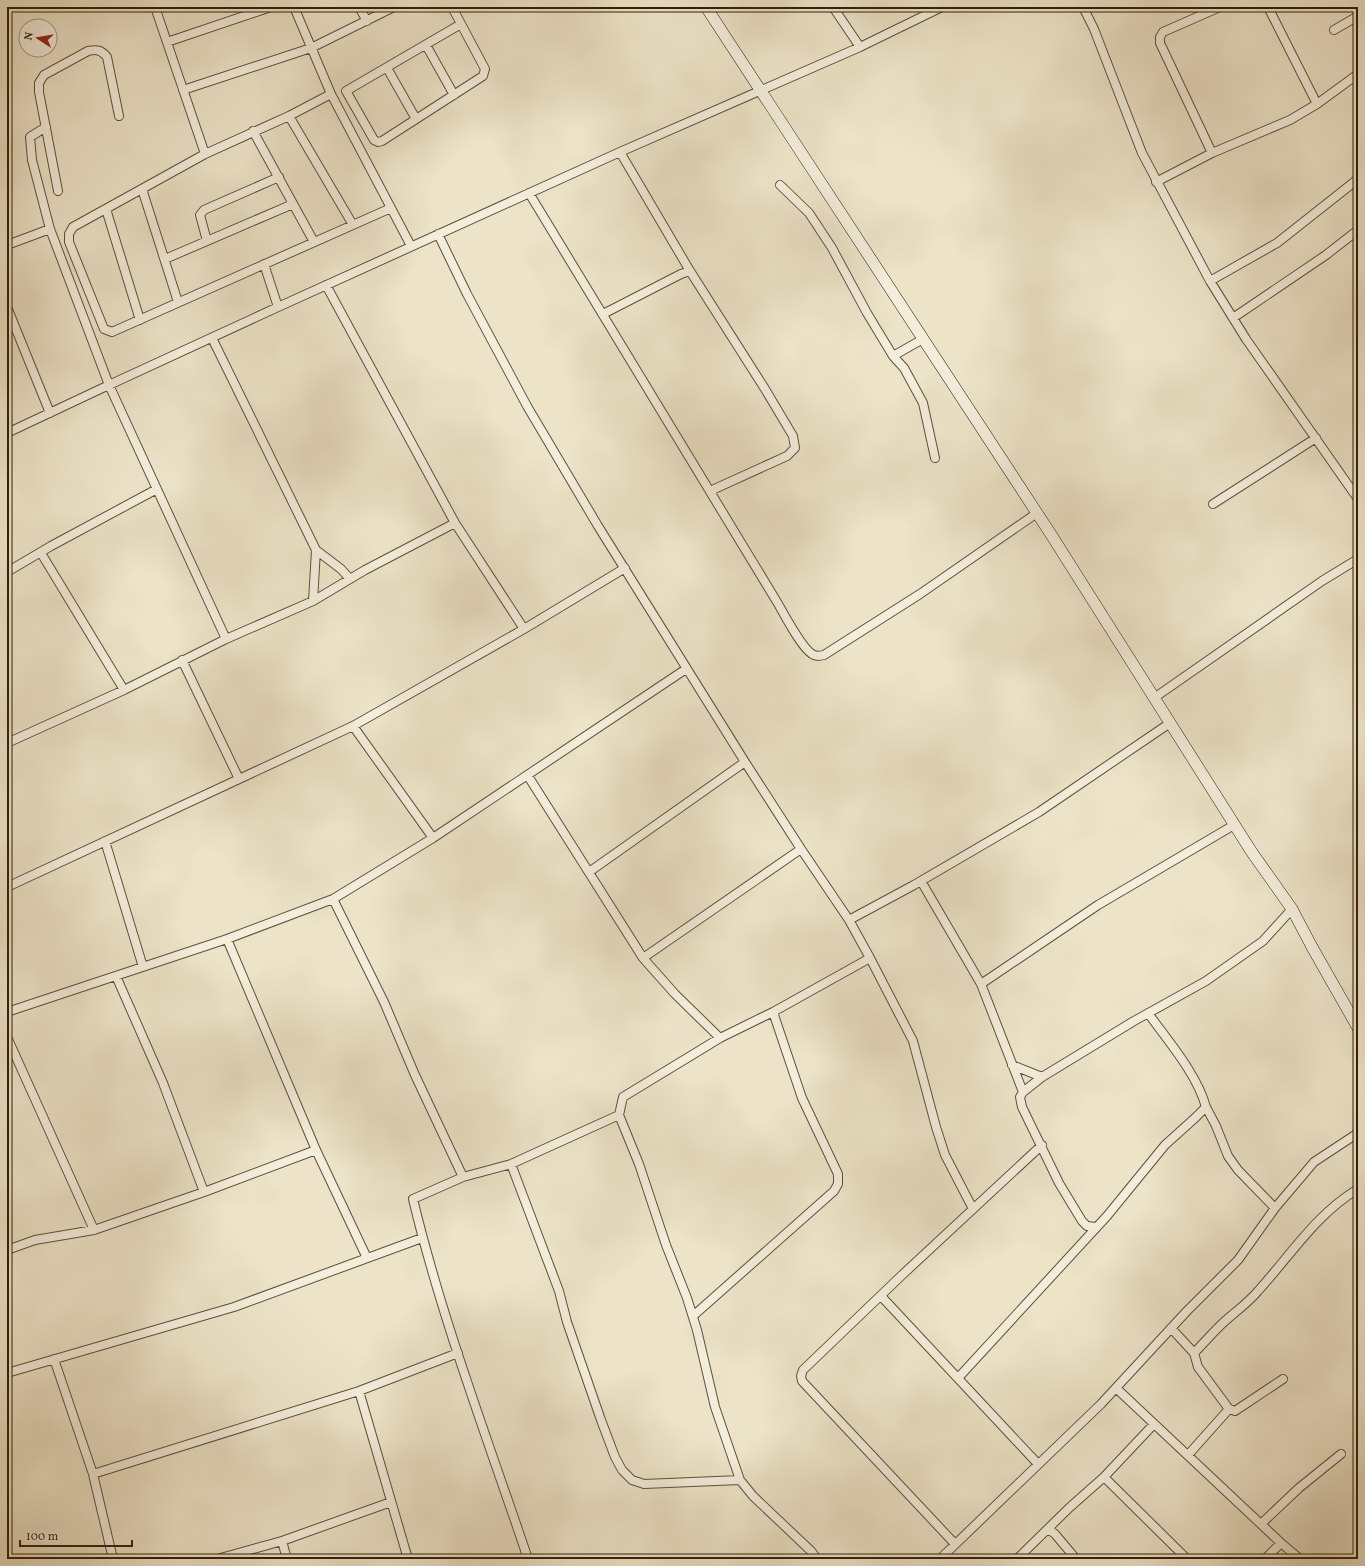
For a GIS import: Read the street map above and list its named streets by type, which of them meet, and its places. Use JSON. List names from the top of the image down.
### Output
{
  "scale_bar": "100 m",
  "north": "left"
}
